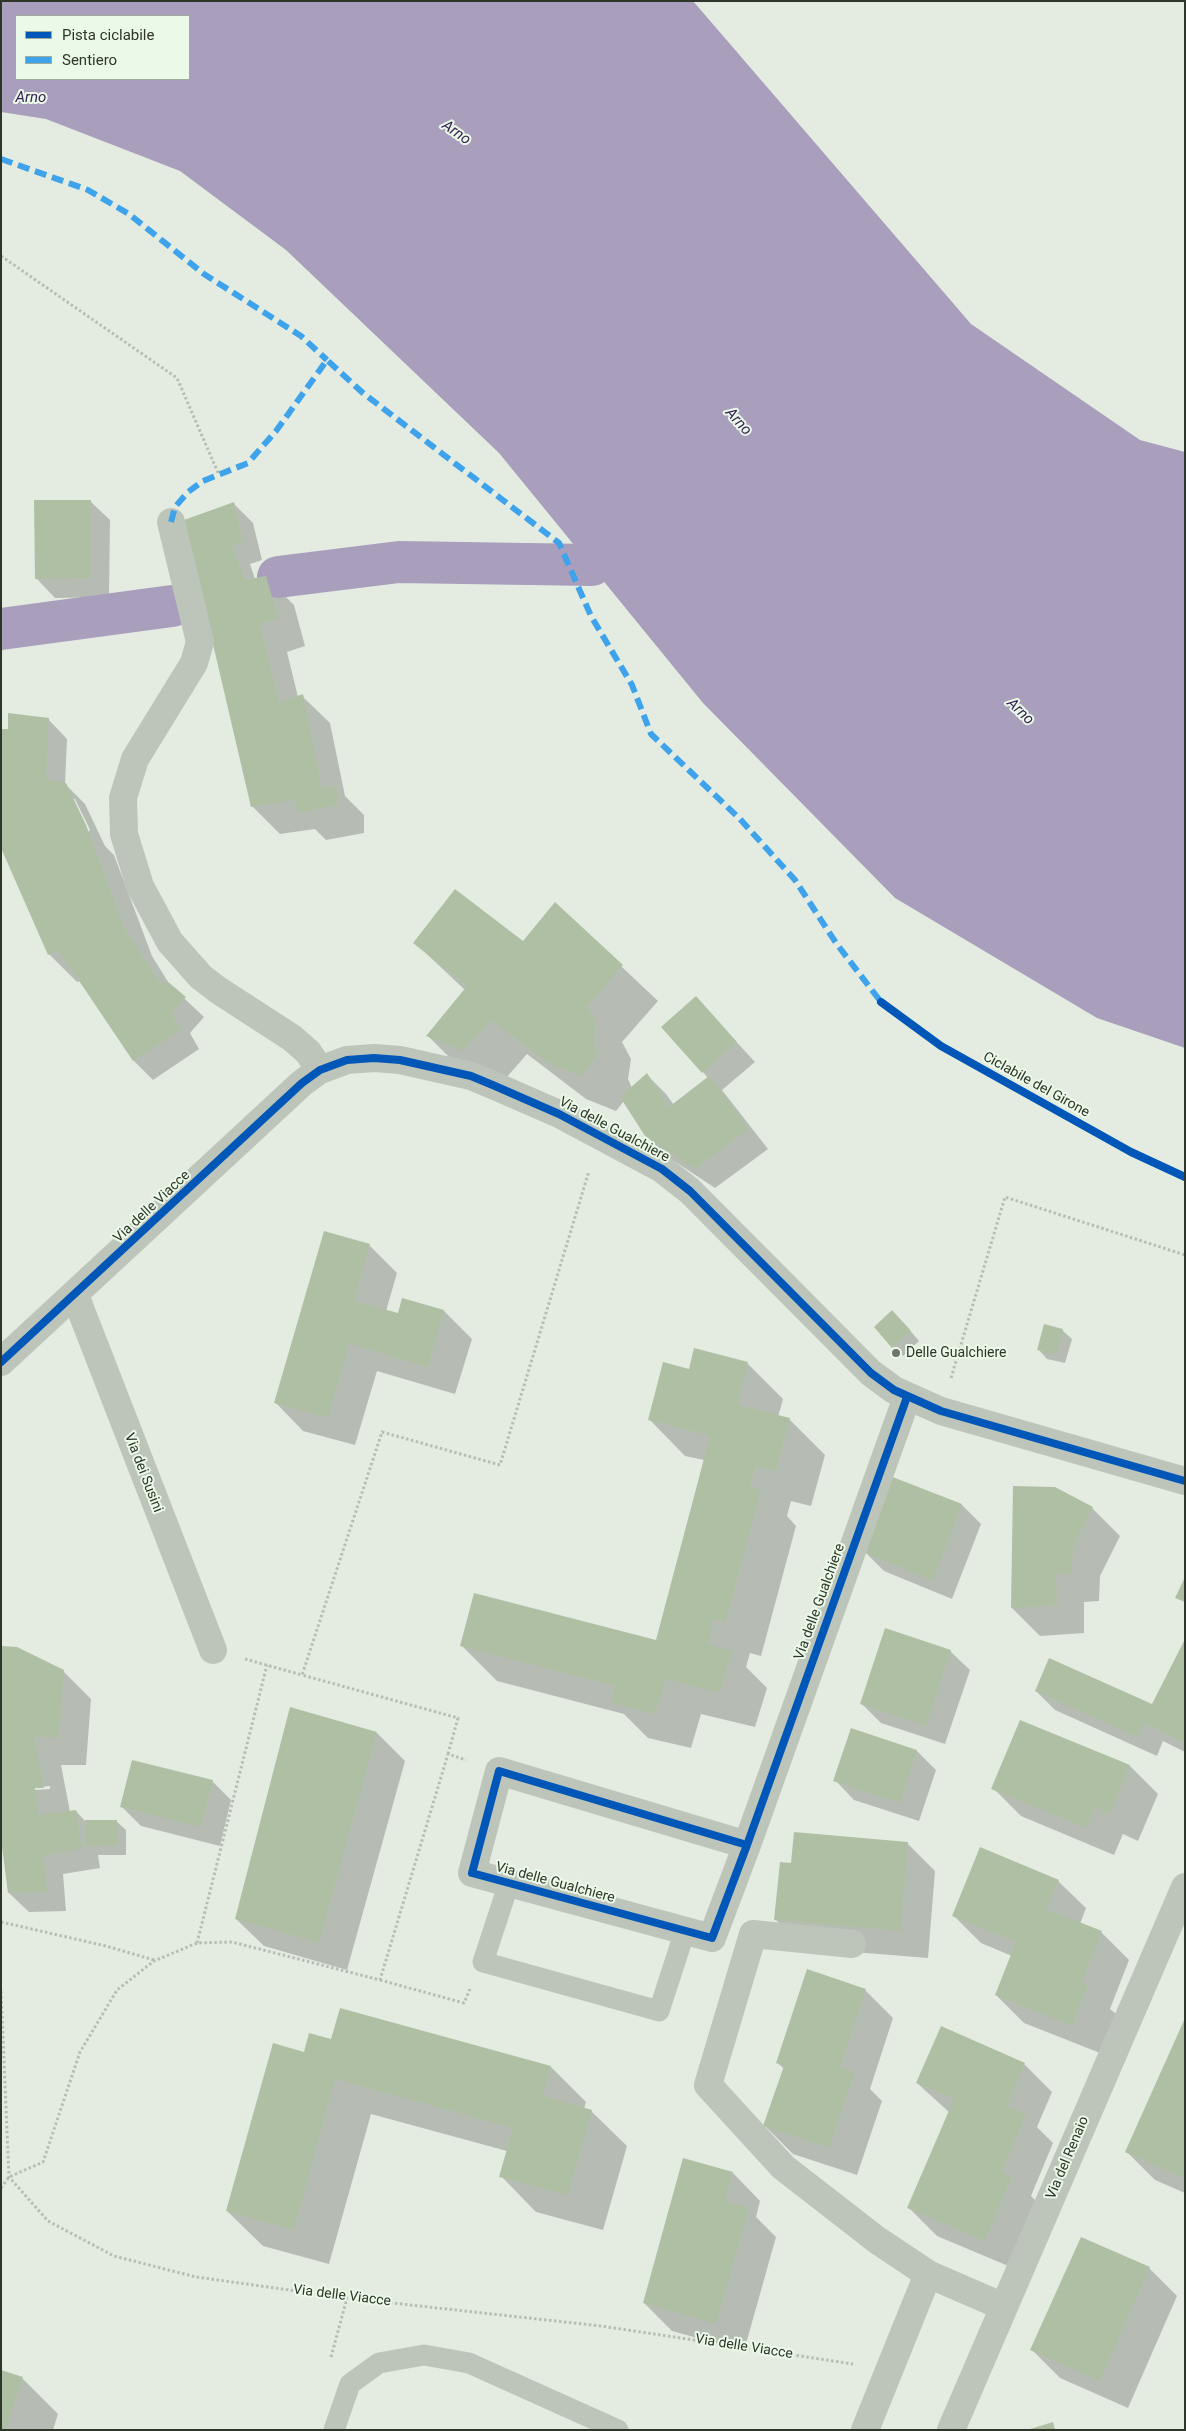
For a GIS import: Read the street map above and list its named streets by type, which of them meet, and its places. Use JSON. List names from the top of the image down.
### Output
{
  "streets": {
    "street": [
      "Via delle Gualchiere",
      "Via delle Viacce",
      "Via dei Susini",
      "Via del Renaio"
    ],
    "cycle path": ["Ciclabile del Girone"]
  },
  "crossings": [
    ["Via delle Gualchiere", "Via delle Viacce"],
    ["Via delle Viacce", "Via dei Susini"]
  ],
  "water": ["Arno"],
  "places": ["Delle Gualchiere"],
  "legend": ["Pista ciclabile", "Sentiero"]
}
